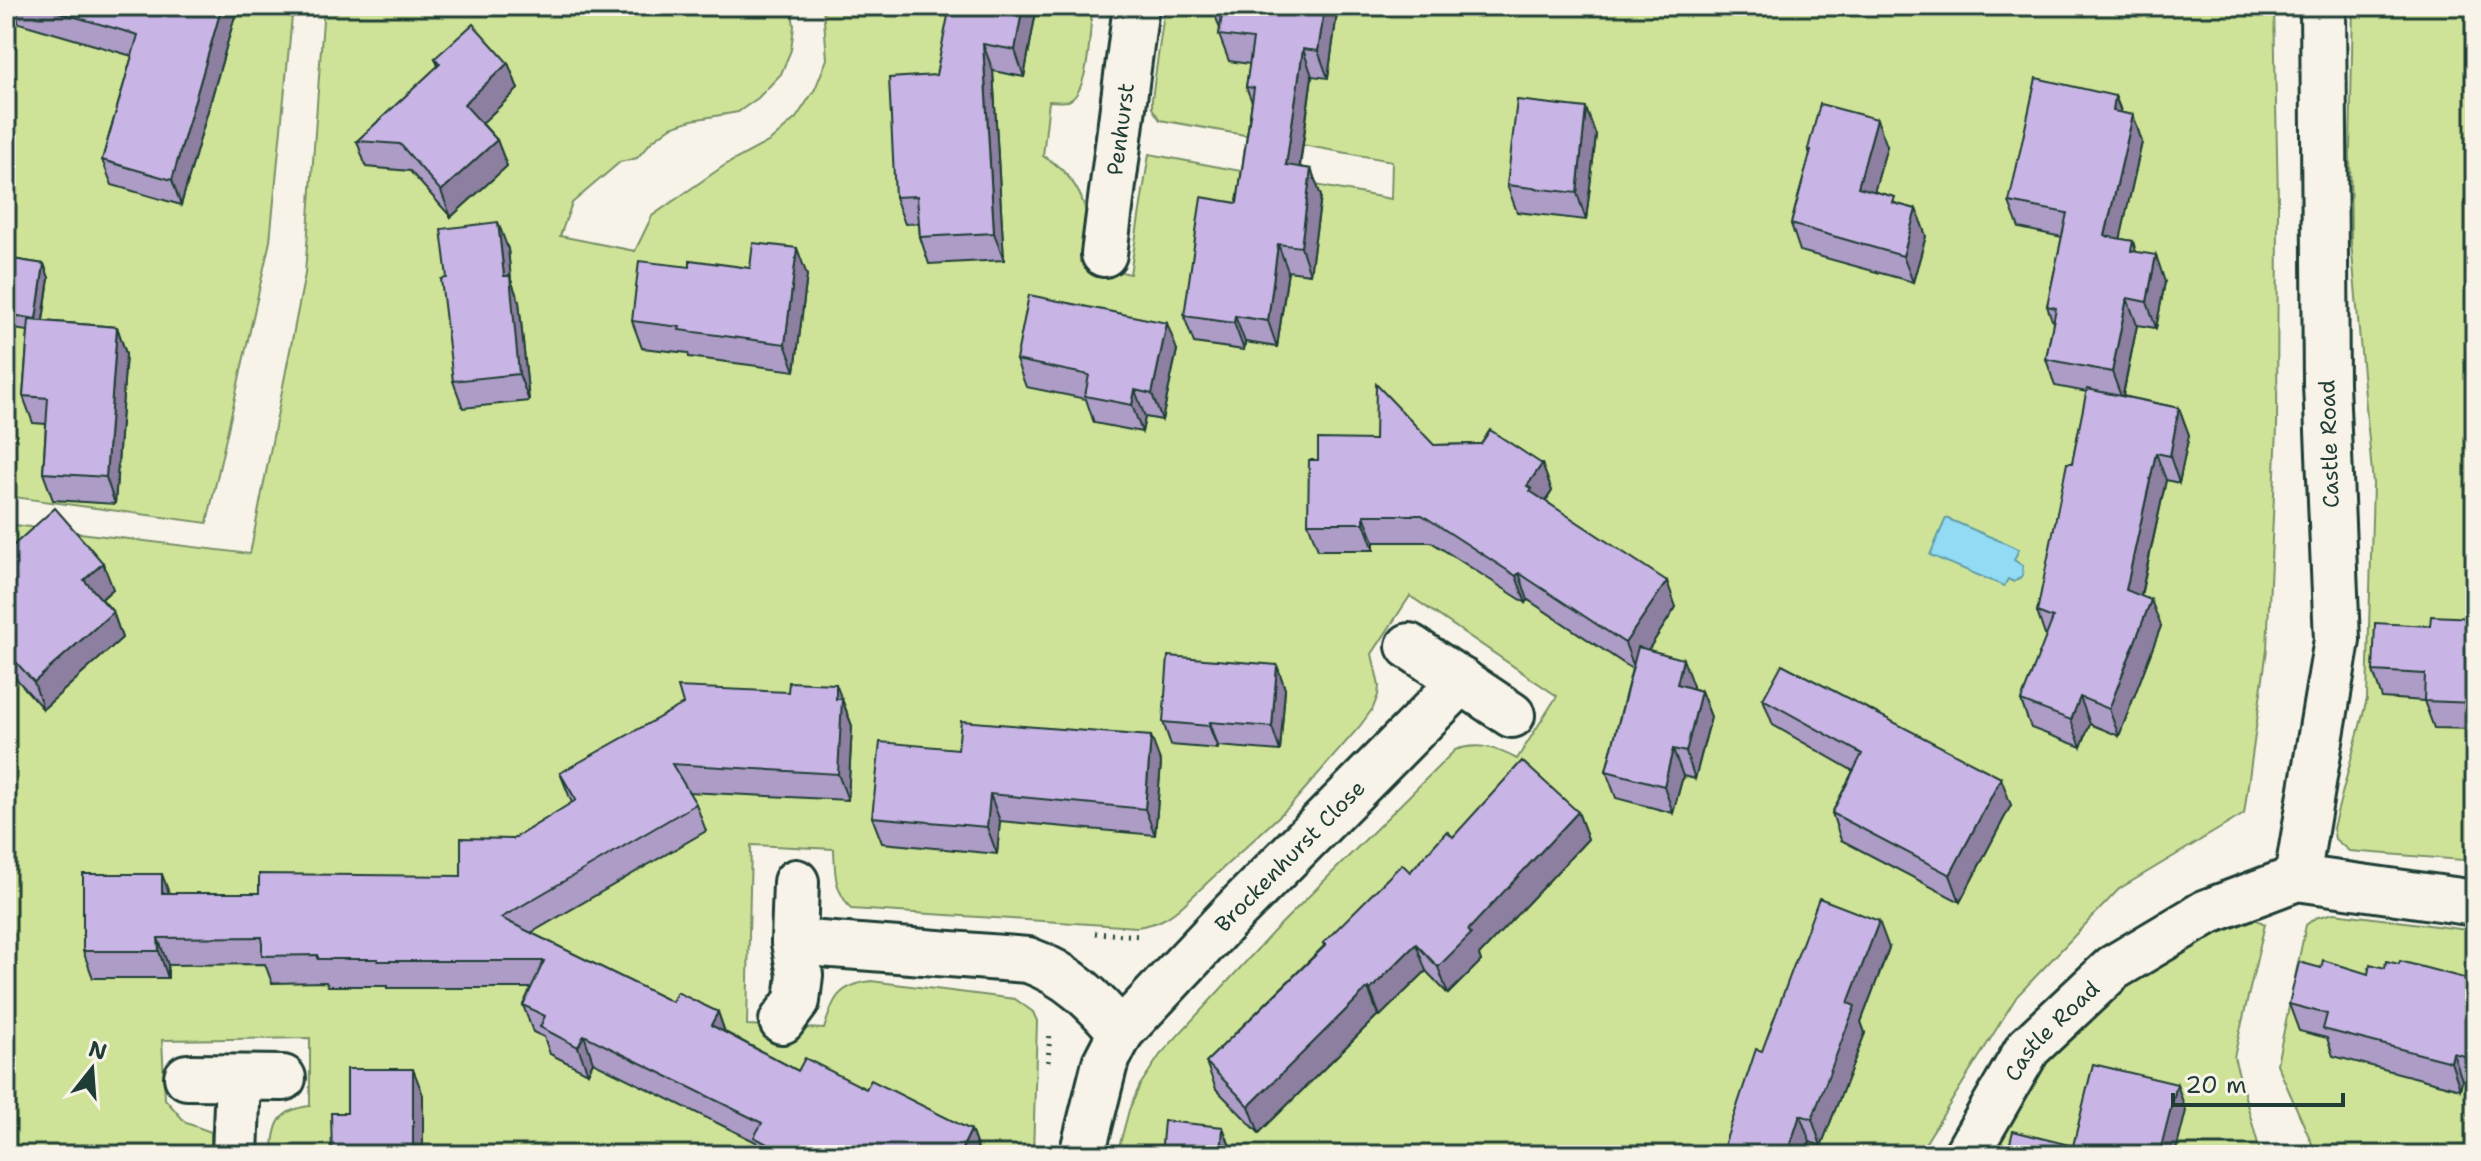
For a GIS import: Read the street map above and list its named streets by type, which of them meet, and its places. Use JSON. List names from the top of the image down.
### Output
{
  "streets": {
    "street": ["Penhurst", "Castle Road", "Brockenhurst Close"]
  },
  "scale_bar": "20 m",
  "north": "top"
}
